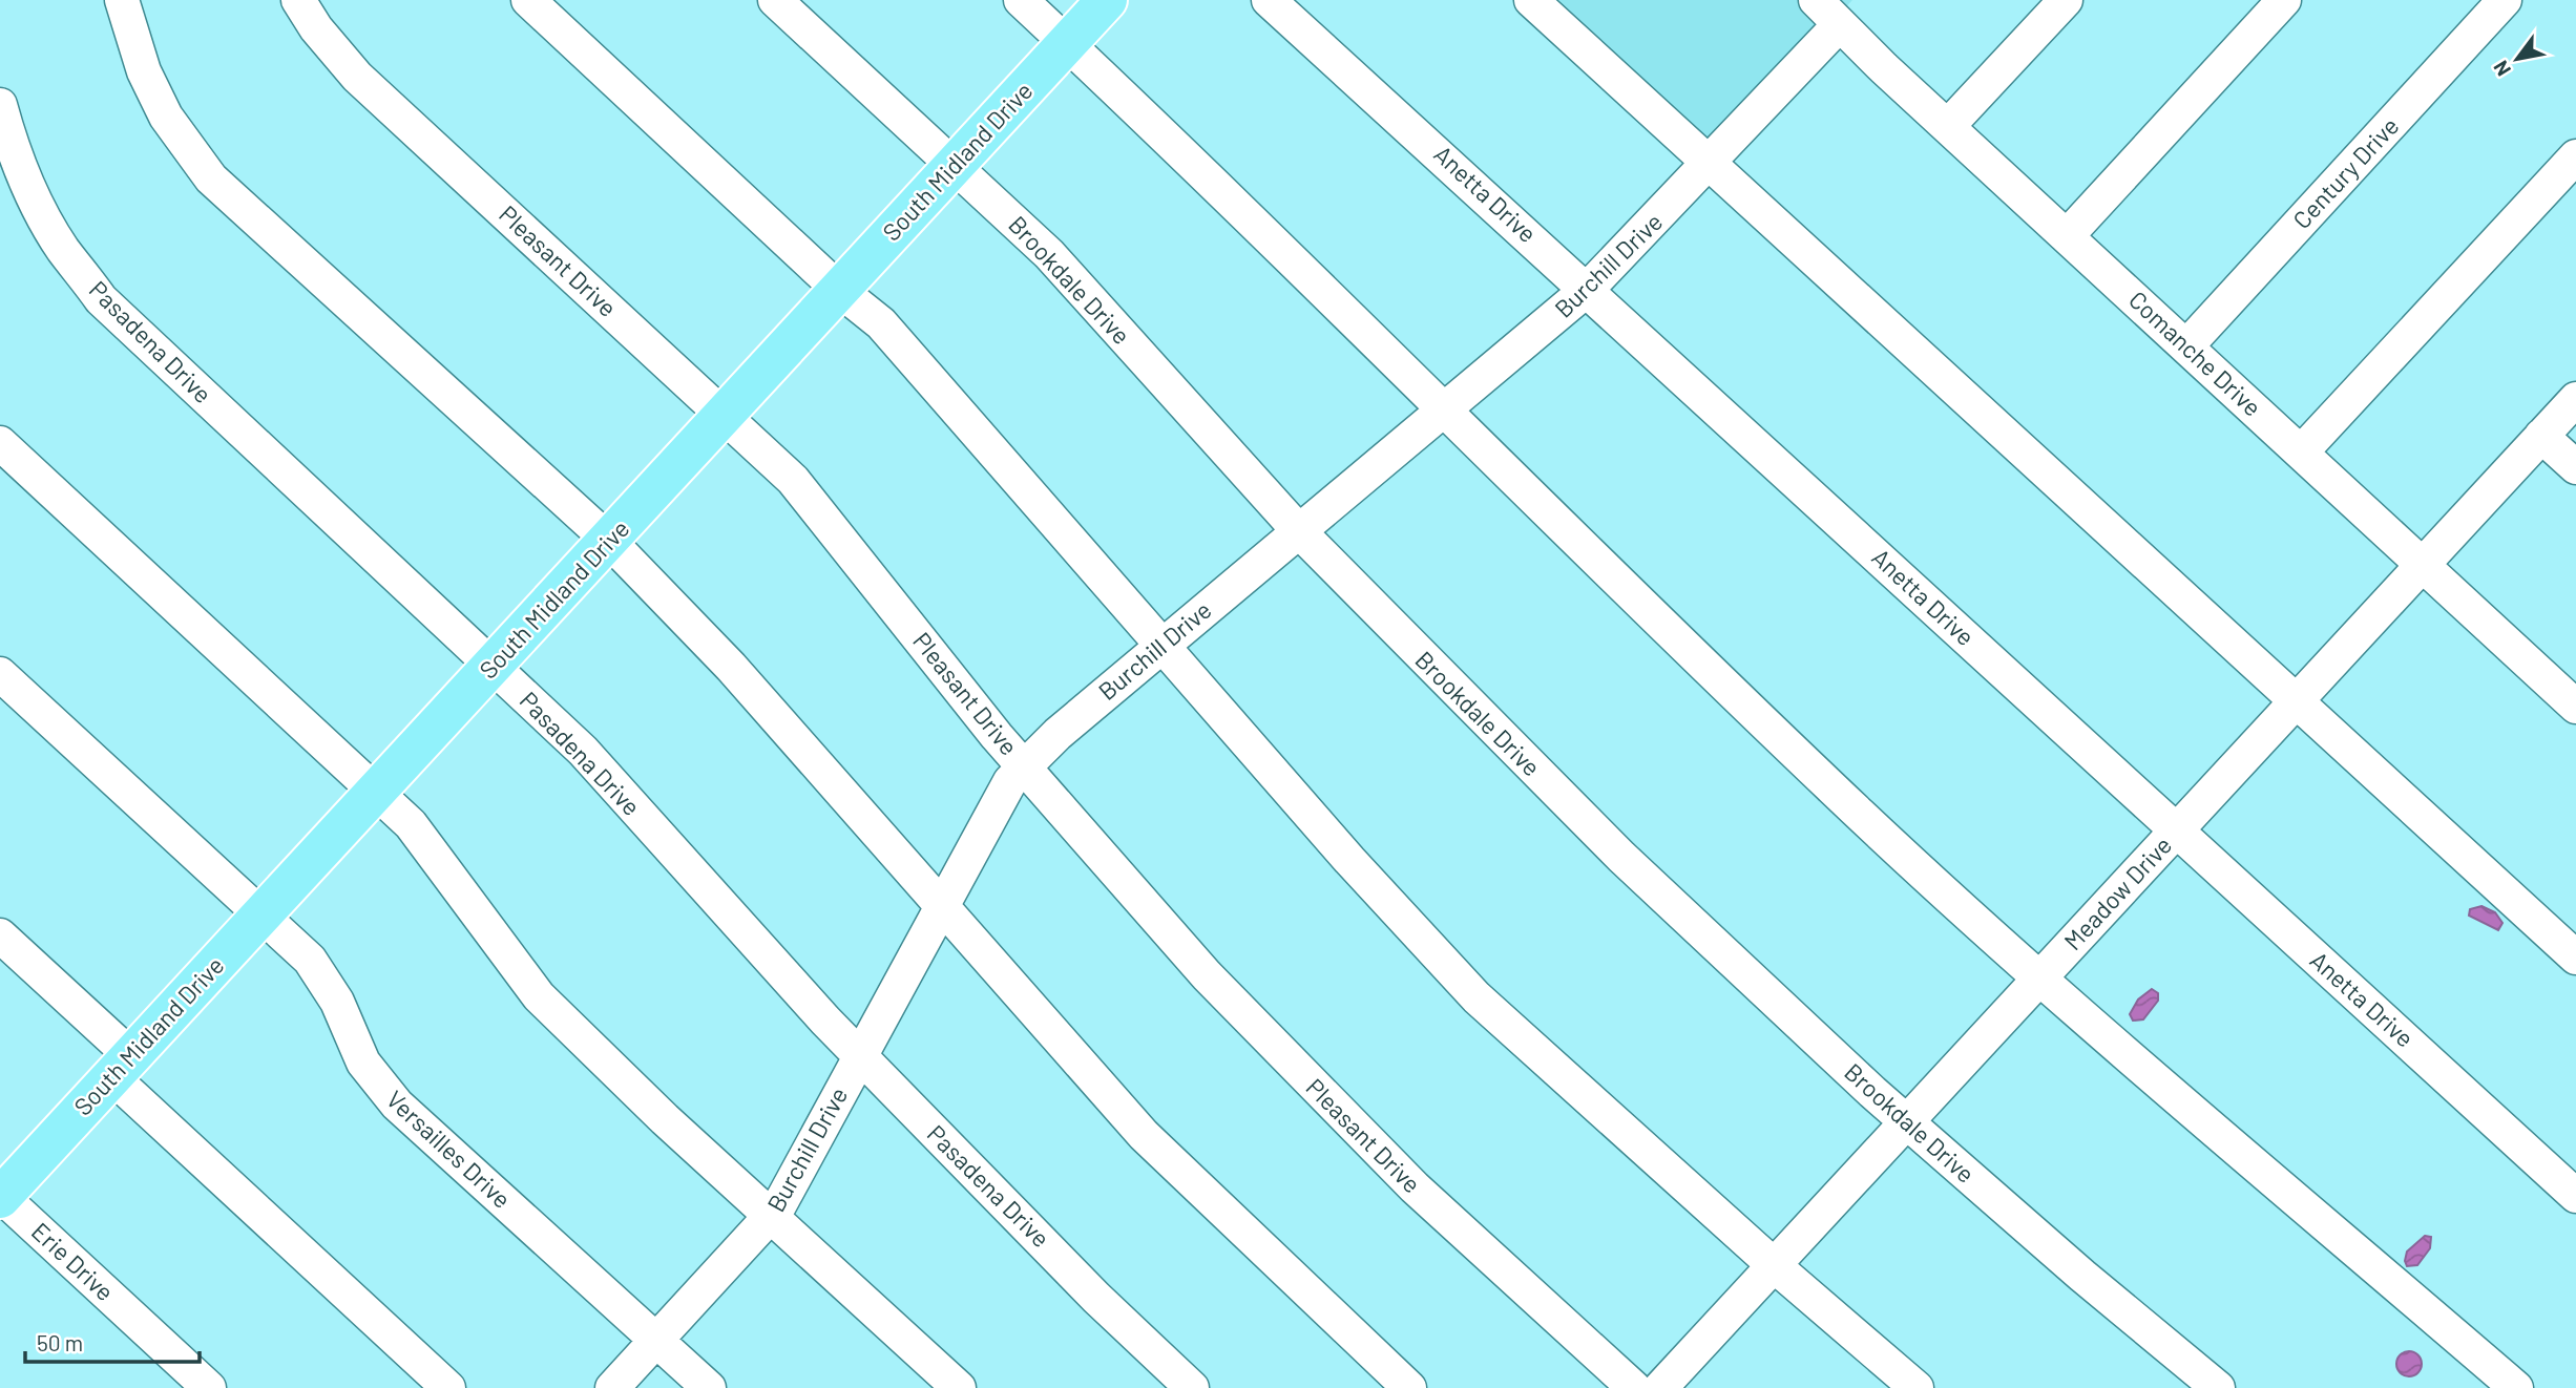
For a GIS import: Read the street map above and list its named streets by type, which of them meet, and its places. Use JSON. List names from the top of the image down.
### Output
{
  "streets": {
    "main road": ["South Midland Drive"],
    "street": [
      "Century Drive",
      "Anetta Drive",
      "Pleasant Drive",
      "Burchill Drive",
      "Brookdale Drive",
      "Pasadena Drive",
      "Comanche Drive",
      "Meadow Drive",
      "Versailles Drive",
      "Erie Drive"
    ]
  },
  "crossings": [
    ["South Midland Drive", "Pleasant Drive"],
    ["South Midland Drive", "Brookdale Drive"],
    ["South Midland Drive", "Pasadena Drive"],
    ["South Midland Drive", "Versailles Drive"],
    ["South Midland Drive", "Erie Drive"],
    ["Century Drive", "Comanche Drive"],
    ["Anetta Drive", "Burchill Drive"],
    ["Anetta Drive", "Meadow Drive"],
    ["Pleasant Drive", "Burchill Drive"],
    ["Burchill Drive", "Brookdale Drive"],
    ["Burchill Drive", "Pasadena Drive"],
    ["Burchill Drive", "Comanche Drive"],
    ["Burchill Drive", "Versailles Drive"],
    ["Brookdale Drive", "Meadow Drive"],
    ["Comanche Drive", "Meadow Drive"]
  ],
  "scale_bar": "50 m",
  "north": "bottom left"
}
